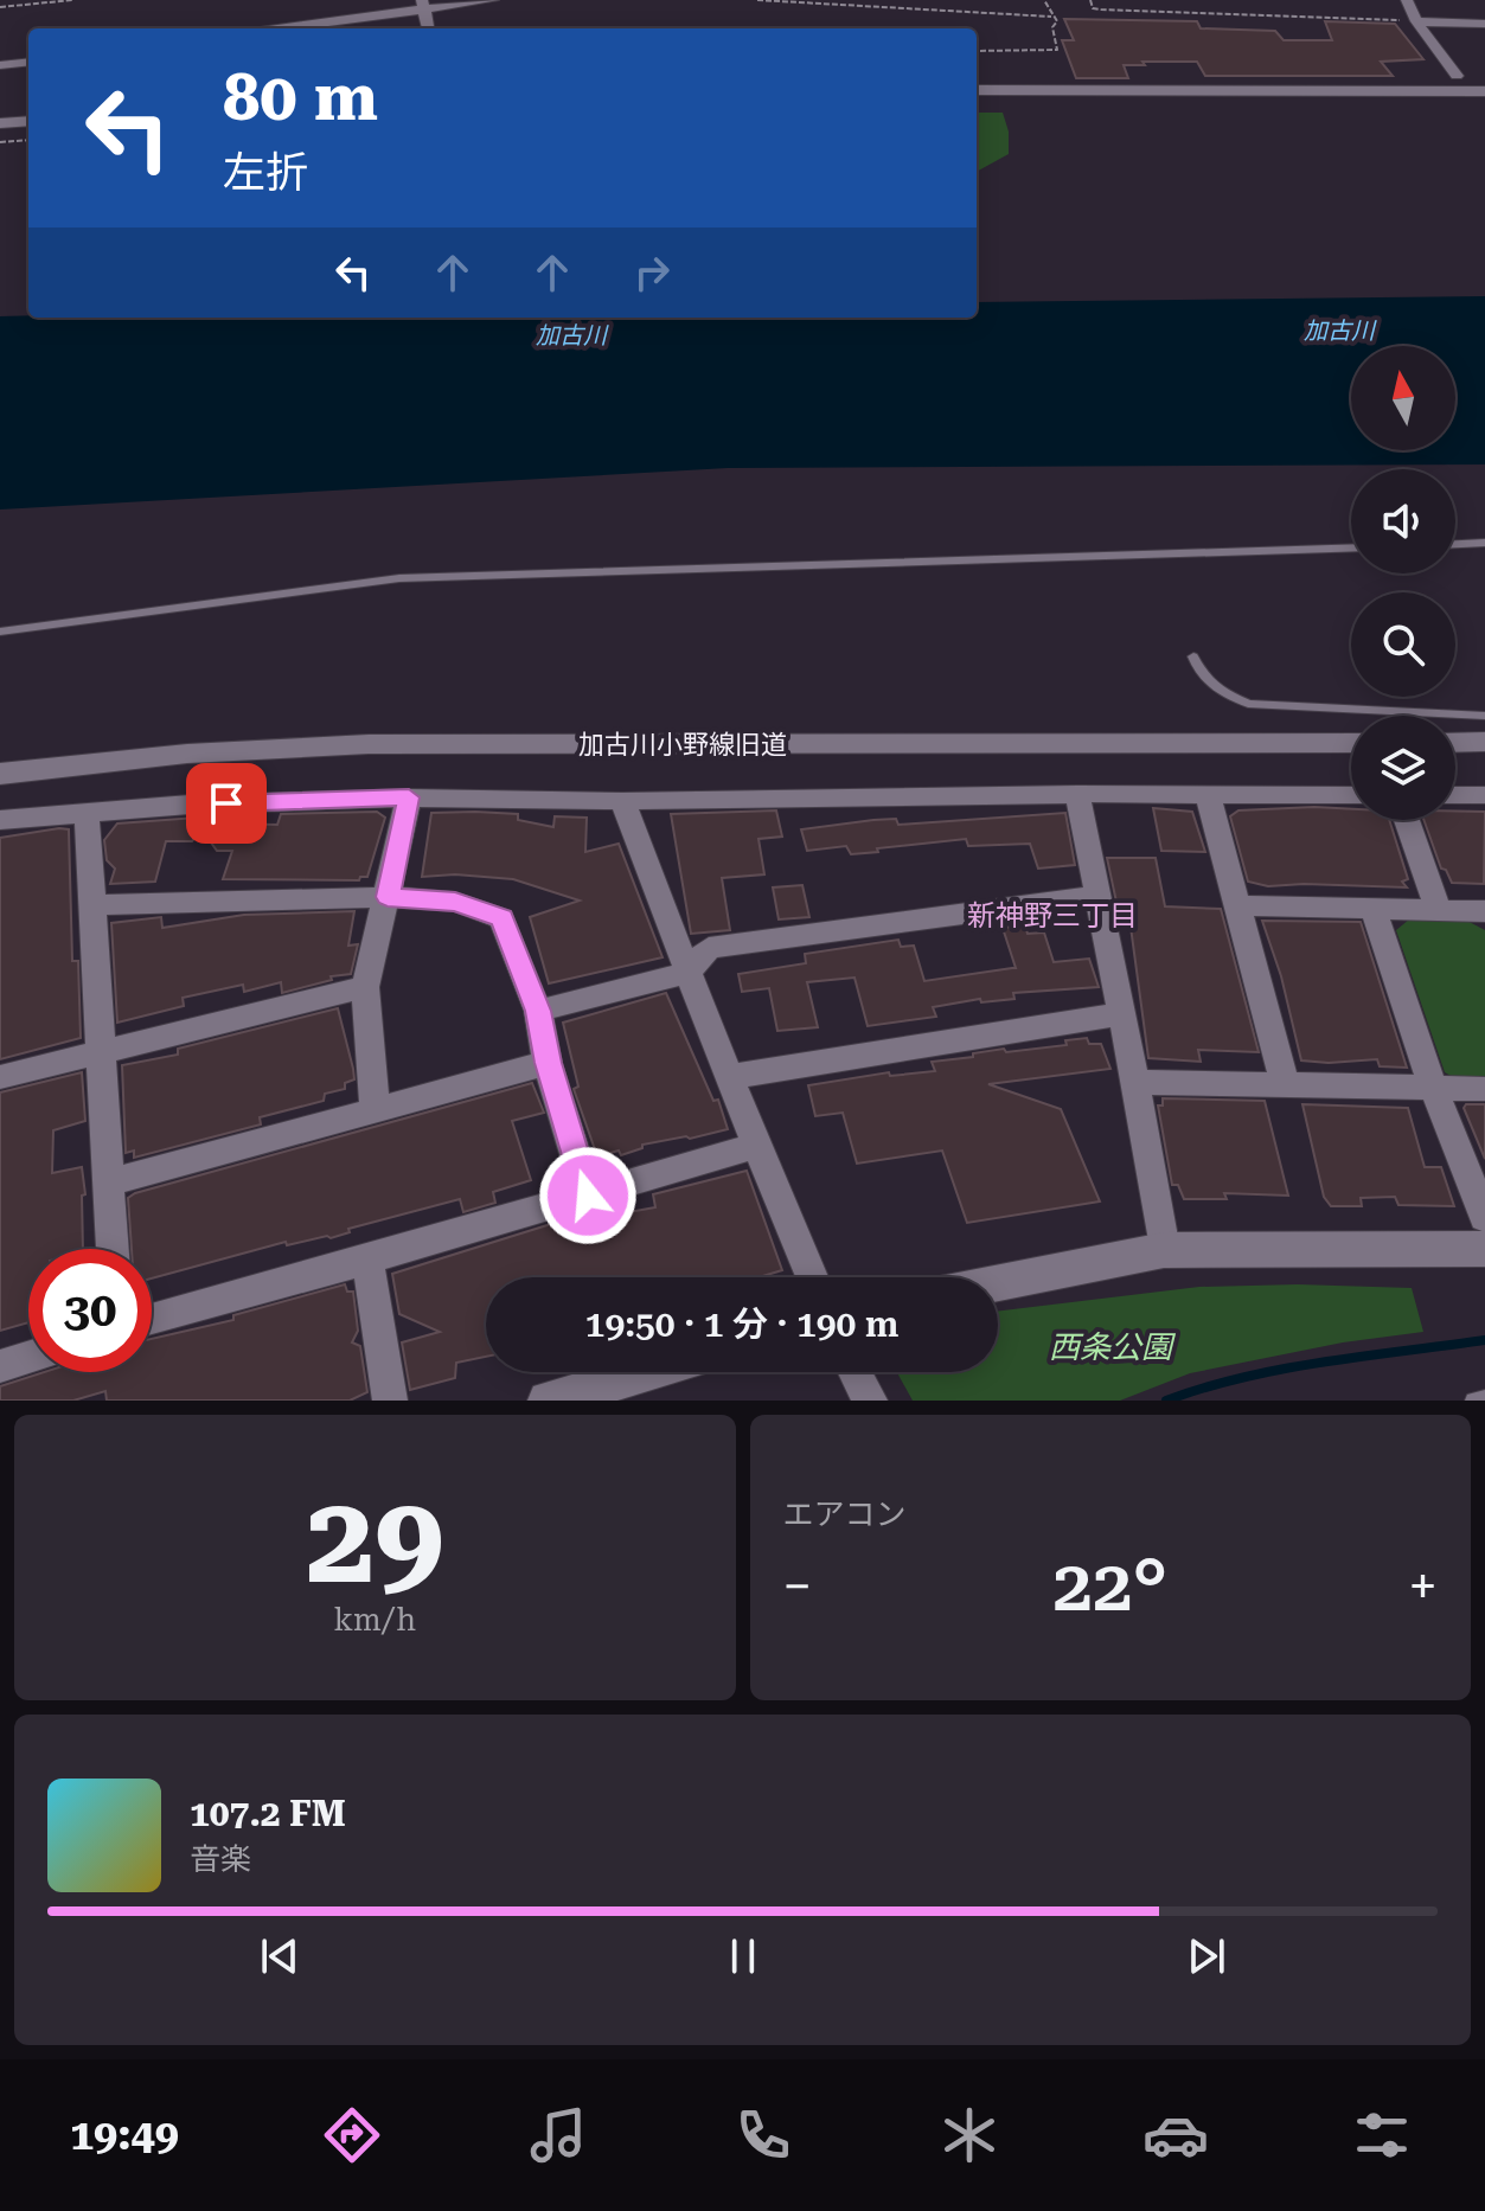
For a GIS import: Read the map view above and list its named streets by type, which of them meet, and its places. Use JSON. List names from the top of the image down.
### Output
{
  "streets": {
    "street": ["加古川小野線旧道"]
  },
  "districts": ["新神野三丁目"],
  "water": ["加古川"],
  "parks": ["西条公園"],
  "north": "top",
  "page": {
    "turn": ["80 m", "左折"],
    "limit": "30",
    "trip": "19:50 · 1 分 · 190 m",
    "tile": [
      ["29", "km/h"],
      "エアコン"
    ],
    "heat": ["−", "22°", "+"],
    "song": ["107.2 FM", "音楽"],
    "tabs": "19:49"
  }
}
